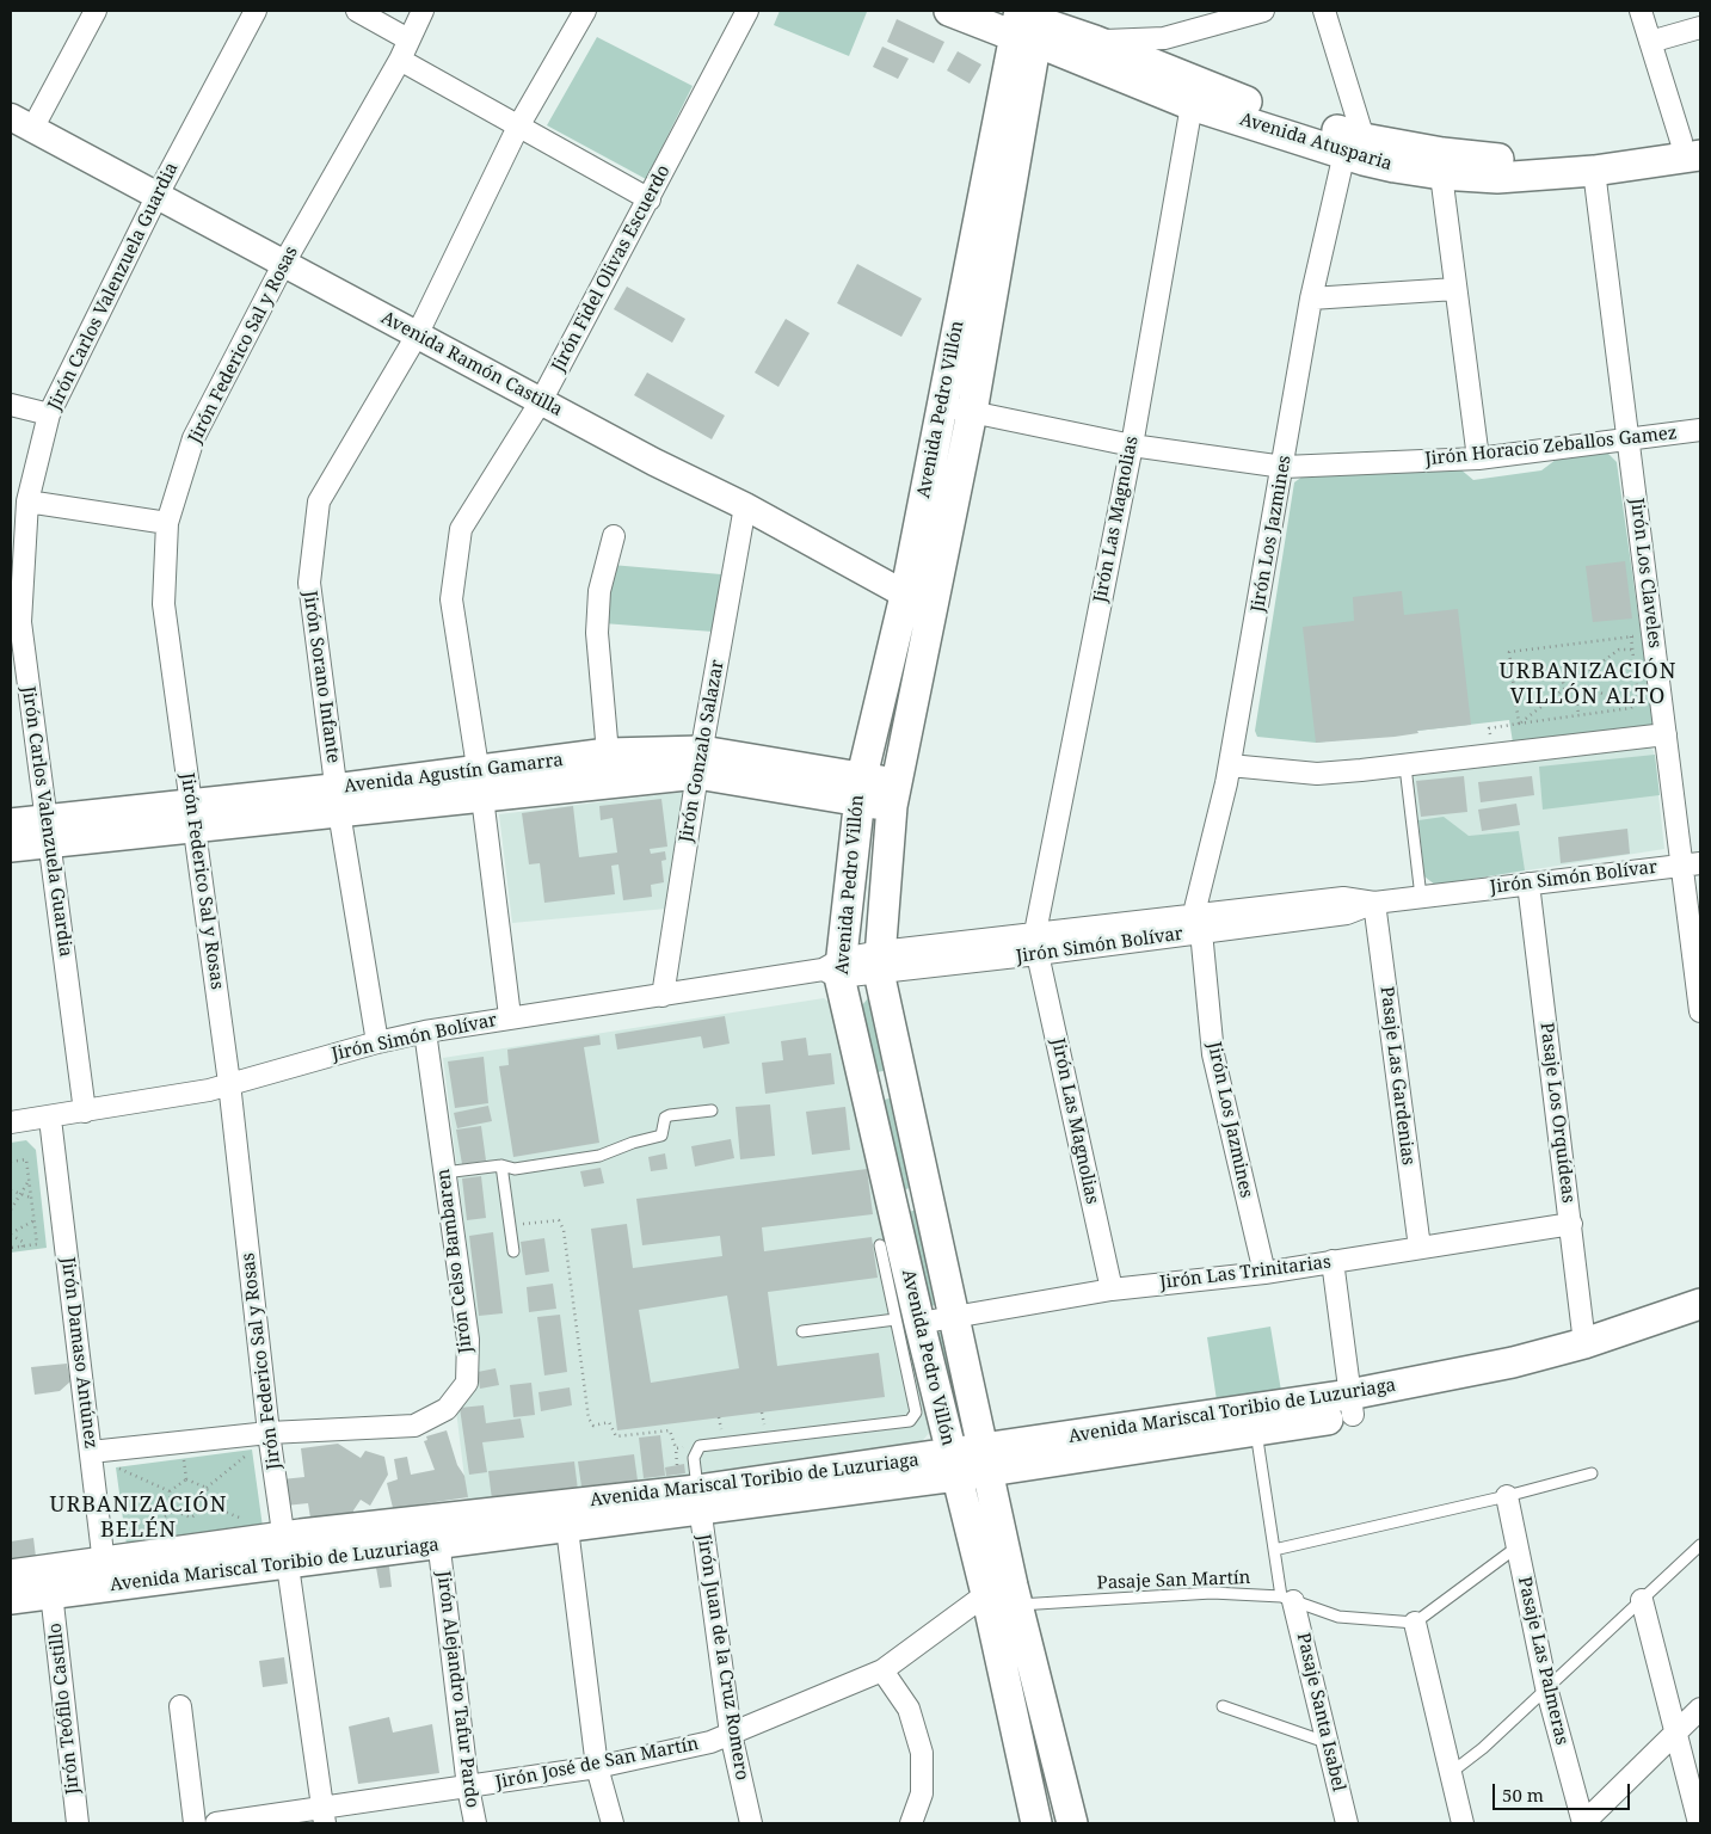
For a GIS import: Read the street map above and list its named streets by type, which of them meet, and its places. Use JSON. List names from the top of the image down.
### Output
{
  "streets": {
    "main road": [
      "Avenida Atusparia",
      "Avenida Pedro Villón",
      "Avenida Agustín Gamarra",
      "Avenida Mariscal Toribio de Luzuriaga"
    ],
    "street": [
      "Jirón Fidel Olivas Escuerdo",
      "Jirón Carlos Valenzuela Guardia",
      "Jirón Federico Sal y Rosas",
      "Avenida Ramón Castilla",
      "Jirón Horacio Zeballos Gamez",
      "Jirón Las Magnolias",
      "Jirón Los Jazmines",
      "Jirón Los Claveles",
      "Jirón Sorano Infante",
      "Jirón Gonzalo Salazar",
      "Jirón Simón Bolívar",
      "Pasaje Las Gardenias",
      "Pasaje Los Orquídeas",
      "Jirón Celso Bambaren",
      "Jirón Las Trinitarias",
      "Jirón Damaso Antúnez",
      "Jirón Juan de la Cruz Romero",
      "Pasaje Las Palmeras",
      "Jirón Alejandro Tafur Pardo",
      "Jirón Teófilo Castillo",
      "Pasaje Santa Isabel",
      "Jirón José de San Martín"
    ],
    "lane": ["Pasaje San Martín"]
  },
  "crossings": [
    ["Avenida Atusparia", "Avenida Pedro Villón"],
    ["Avenida Atusparia", "Jirón Las Magnolias"],
    ["Avenida Atusparia", "Jirón Los Jazmines"],
    ["Avenida Atusparia", "Jirón Los Claveles"],
    ["Jirón Fidel Olivas Escuerdo", "Avenida Ramón Castilla"],
    ["Jirón Fidel Olivas Escuerdo", "Avenida Agustín Gamarra"],
    ["Jirón Fidel Olivas Escuerdo", "Jirón Simón Bolívar"],
    ["Jirón Carlos Valenzuela Guardia", "Avenida Ramón Castilla"],
    ["Jirón Carlos Valenzuela Guardia", "Avenida Agustín Gamarra"],
    ["Jirón Carlos Valenzuela Guardia", "Jirón Simón Bolívar"],
    ["Jirón Federico Sal y Rosas", "Avenida Ramón Castilla"],
    ["Jirón Federico Sal y Rosas", "Avenida Agustín Gamarra"],
    ["Jirón Federico Sal y Rosas", "Jirón Simón Bolívar"],
    ["Jirón Federico Sal y Rosas", "Jirón Celso Bambaren"],
    ["Jirón Federico Sal y Rosas", "Avenida Mariscal Toribio de Luzuriaga"],
    ["Jirón Federico Sal y Rosas", "Jirón José de San Martín"],
    ["Avenida Ramón Castilla", "Avenida Pedro Villón"],
    ["Avenida Ramón Castilla", "Jirón Sorano Infante"],
    ["Avenida Ramón Castilla", "Jirón Gonzalo Salazar"],
    ["Avenida Pedro Villón", "Jirón Horacio Zeballos Gamez"],
    ["Avenida Pedro Villón", "Avenida Agustín Gamarra"],
    ["Avenida Pedro Villón", "Jirón Simón Bolívar"],
    ["Avenida Pedro Villón", "Jirón Las Trinitarias"],
    ["Avenida Pedro Villón", "Avenida Mariscal Toribio de Luzuriaga"],
    ["Avenida Pedro Villón", "Pasaje San Martín"],
    ["Avenida Pedro Villón", "Jirón José de San Martín"],
    ["Jirón Horacio Zeballos Gamez", "Jirón Las Magnolias"],
    ["Jirón Horacio Zeballos Gamez", "Jirón Los Jazmines"],
    ["Jirón Horacio Zeballos Gamez", "Jirón Los Claveles"],
    ["Jirón Las Magnolias", "Jirón Simón Bolívar"],
    ["Jirón Las Magnolias", "Jirón Las Trinitarias"],
    ["Jirón Los Jazmines", "Jirón Simón Bolívar"],
    ["Jirón Los Jazmines", "Jirón Las Trinitarias"],
    ["Jirón Los Claveles", "Jirón Simón Bolívar"],
    ["Jirón Sorano Infante", "Avenida Agustín Gamarra"],
    ["Jirón Sorano Infante", "Jirón Simón Bolívar"],
    ["Jirón Gonzalo Salazar", "Avenida Agustín Gamarra"],
    ["Jirón Gonzalo Salazar", "Jirón Simón Bolívar"],
    ["Jirón Simón Bolívar", "Pasaje Las Gardenias"],
    ["Jirón Simón Bolívar", "Pasaje Los Orquídeas"],
    ["Jirón Simón Bolívar", "Jirón Celso Bambaren"],
    ["Jirón Simón Bolívar", "Jirón Damaso Antúnez"],
    ["Pasaje Las Gardenias", "Jirón Las Trinitarias"],
    ["Pasaje Los Orquídeas", "Jirón Las Trinitarias"],
    ["Pasaje Los Orquídeas", "Avenida Mariscal Toribio de Luzuriaga"],
    ["Jirón Celso Bambaren", "Jirón Damaso Antúnez"],
    ["Jirón Damaso Antúnez", "Avenida Mariscal Toribio de Luzuriaga"],
    ["Avenida Mariscal Toribio de Luzuriaga", "Jirón Juan de la Cruz Romero"],
    ["Avenida Mariscal Toribio de Luzuriaga", "Jirón Alejandro Tafur Pardo"],
    ["Avenida Mariscal Toribio de Luzuriaga", "Jirón Teófilo Castillo"],
    ["Pasaje San Martín", "Pasaje Santa Isabel"],
    ["Pasaje San Martín", "Jirón José de San Martín"],
    ["Jirón Juan de la Cruz Romero", "Jirón José de San Martín"],
    ["Jirón Alejandro Tafur Pardo", "Jirón José de San Martín"]
  ],
  "districts": ["URBANIZACIÓN VILLÓN ALTO", "URBANIZACIÓN BELÉN"],
  "scale_bar": "50 m"
}
